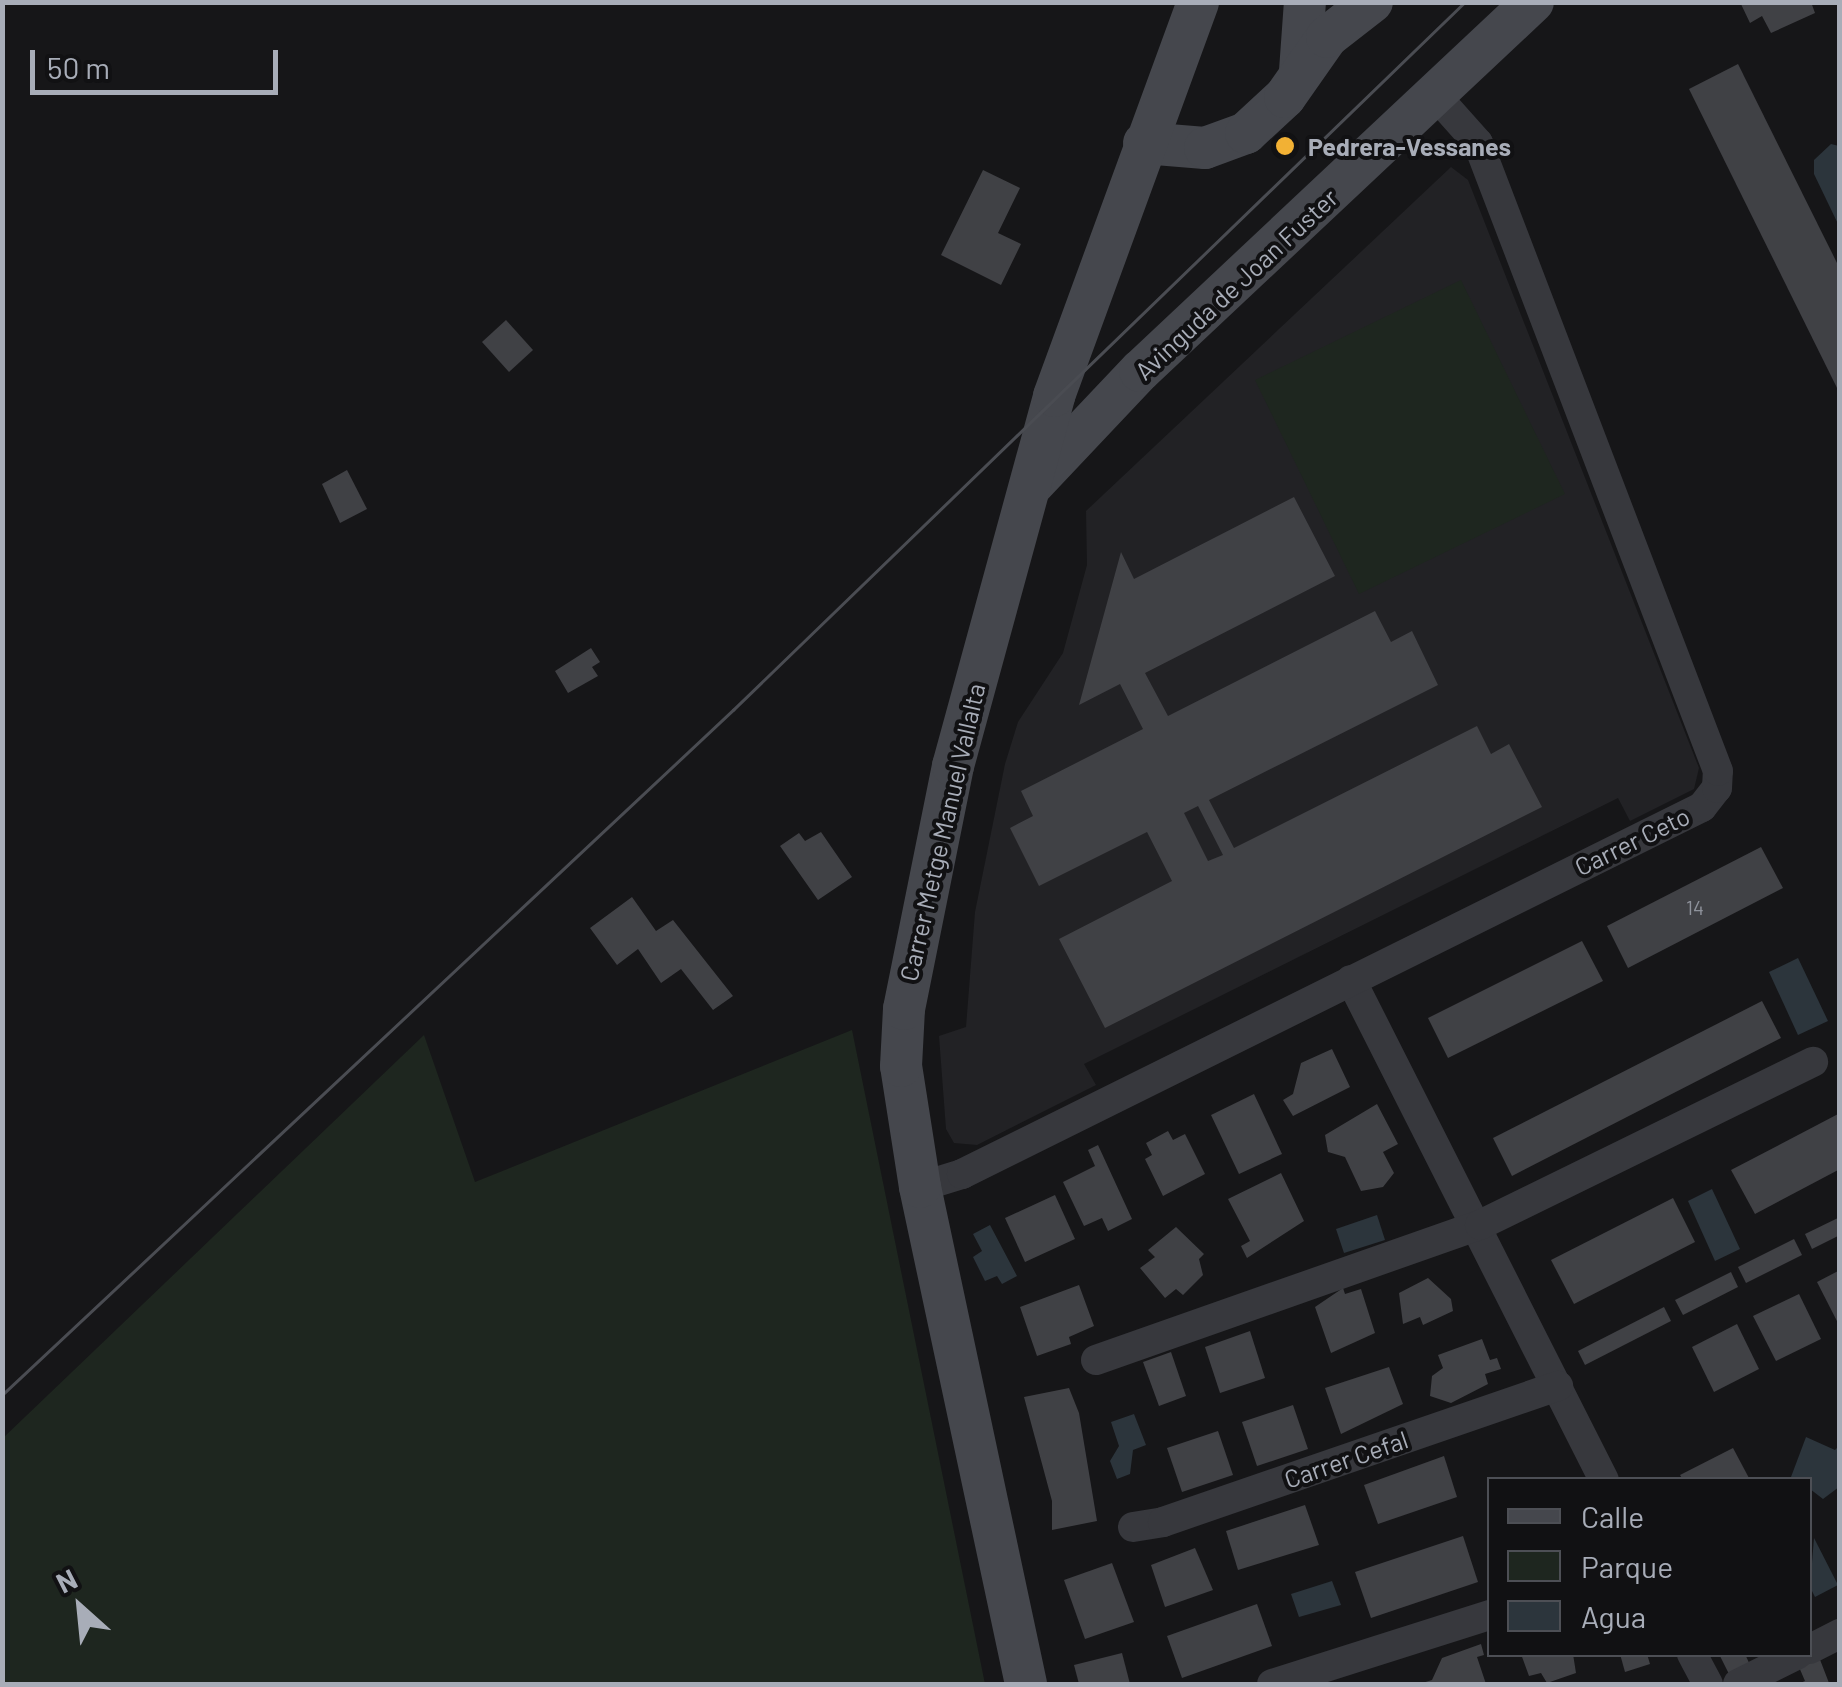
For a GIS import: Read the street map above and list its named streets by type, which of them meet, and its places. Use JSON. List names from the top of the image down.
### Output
{
  "streets": {
    "street": [
      "Avinguda de Joan Fuster",
      "Carrer Metge Manuel Vallalta",
      "Carrer Ceto",
      "Carrer Cefal"
    ]
  },
  "crossings": [
    ["Avinguda de Joan Fuster", "Carrer Metge Manuel Vallalta"],
    ["Avinguda de Joan Fuster", "Carrer Ceto"],
    ["Carrer Metge Manuel Vallalta", "Carrer Ceto"]
  ],
  "places": ["Pedrera-Vessanes"],
  "house_numbers": ["14"],
  "legend": ["Calle", "Parque", "Agua"],
  "scale_bar": "50 m",
  "north": "top left"
}
